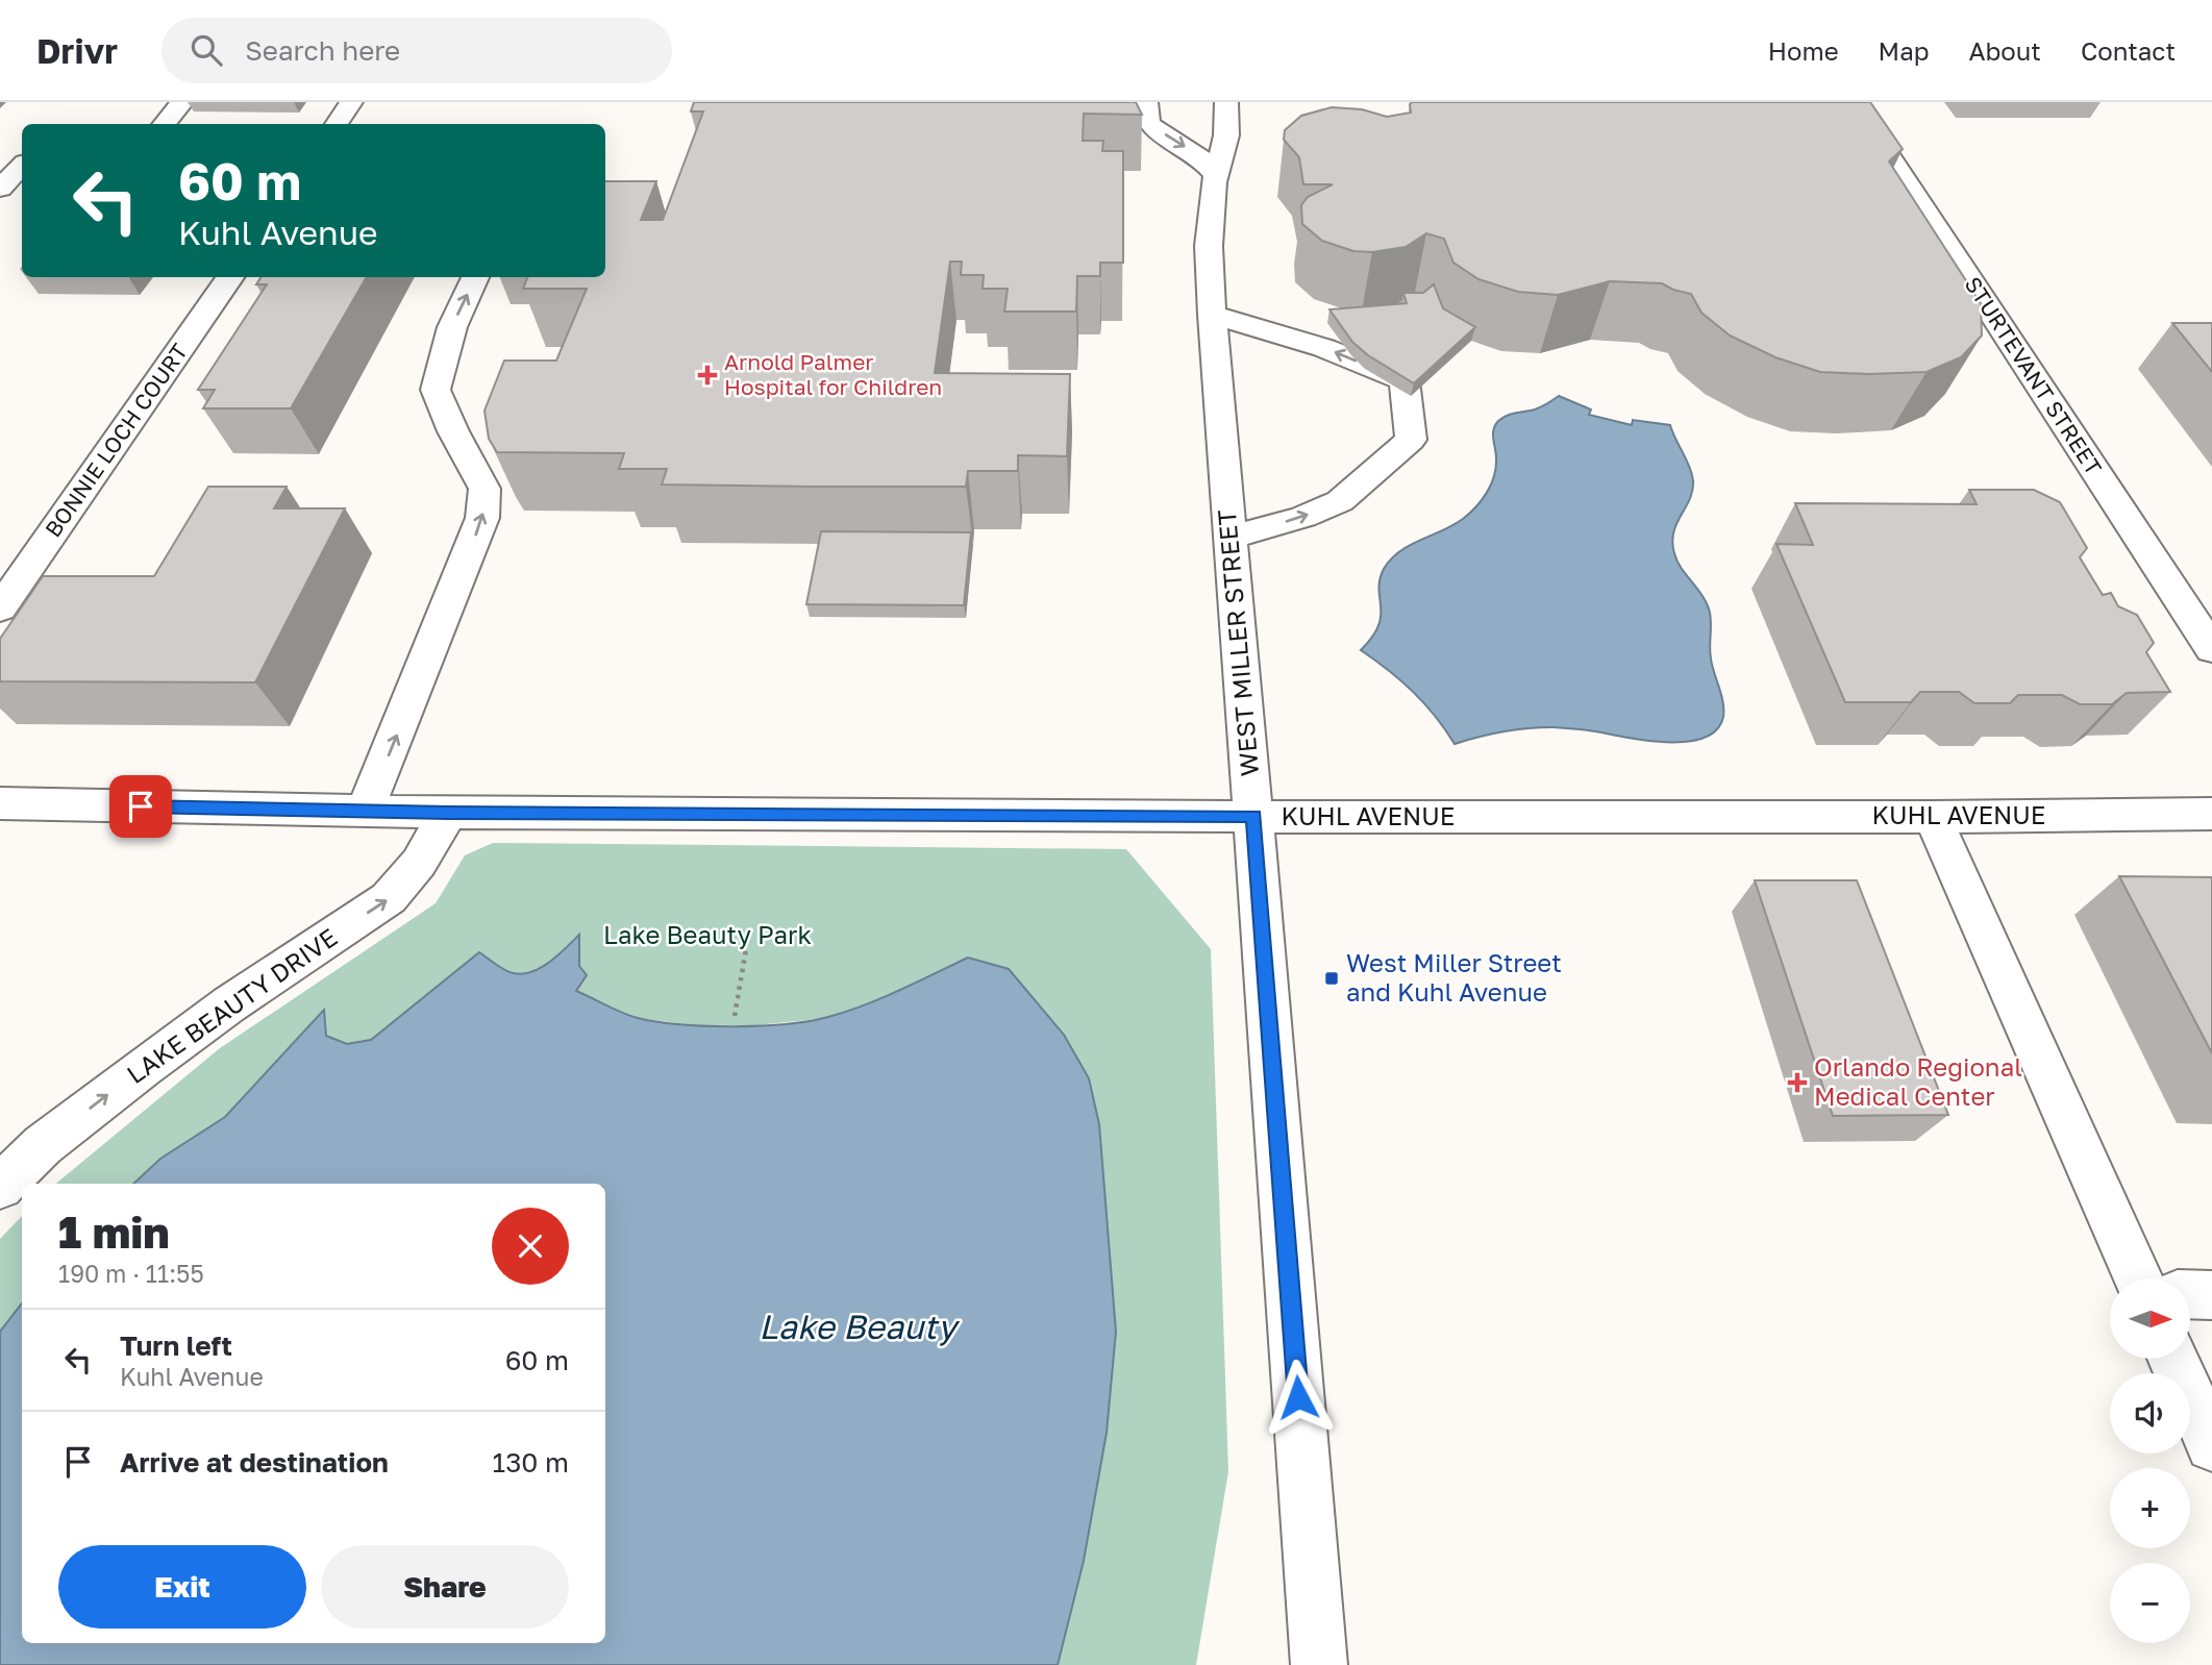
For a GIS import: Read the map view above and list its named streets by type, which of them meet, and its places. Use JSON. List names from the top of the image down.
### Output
{
  "streets": {
    "street": [
      "STURTEVANT STREET",
      "BONNIE LOCH COURT",
      "WEST MILLER STREET",
      "KUHL AVENUE",
      "LAKE BEAUTY DRIVE"
    ]
  },
  "crossings": [
    ["WEST MILLER STREET", "KUHL AVENUE"],
    ["KUHL AVENUE", "LAKE BEAUTY DRIVE"]
  ],
  "one_way": ["LAKE BEAUTY DRIVE"],
  "water": ["Lake Beauty"],
  "parks": ["Lake Beauty Park"],
  "places": {
    "health": ["Arnold Palmer Hospital for Children", "Orlando Regional Medical Center"],
    "transit": ["West Miller Street and Kuhl Avenue"]
  },
  "north": "right",
  "page": {
    "header": "Drivr",
    "search": "Search here",
    "nav": [
      "Home",
      "Map",
      "About",
      "Contact"
    ],
    "turn": ["60 m", "Kuhl Avenue"],
    "heading": ["1 min", "190 m · 11:55"],
    "map_buttons": ["+", "−"],
    "list": [
      {
        "name": "Turn left",
        "note": "Kuhl Avenue",
        "value": "60 m"
      },
      {
        "name": "Arrive at destination",
        "value": "130 m"
      }
    ],
    "buttons": ["Exit", "Share"]
  }
}
